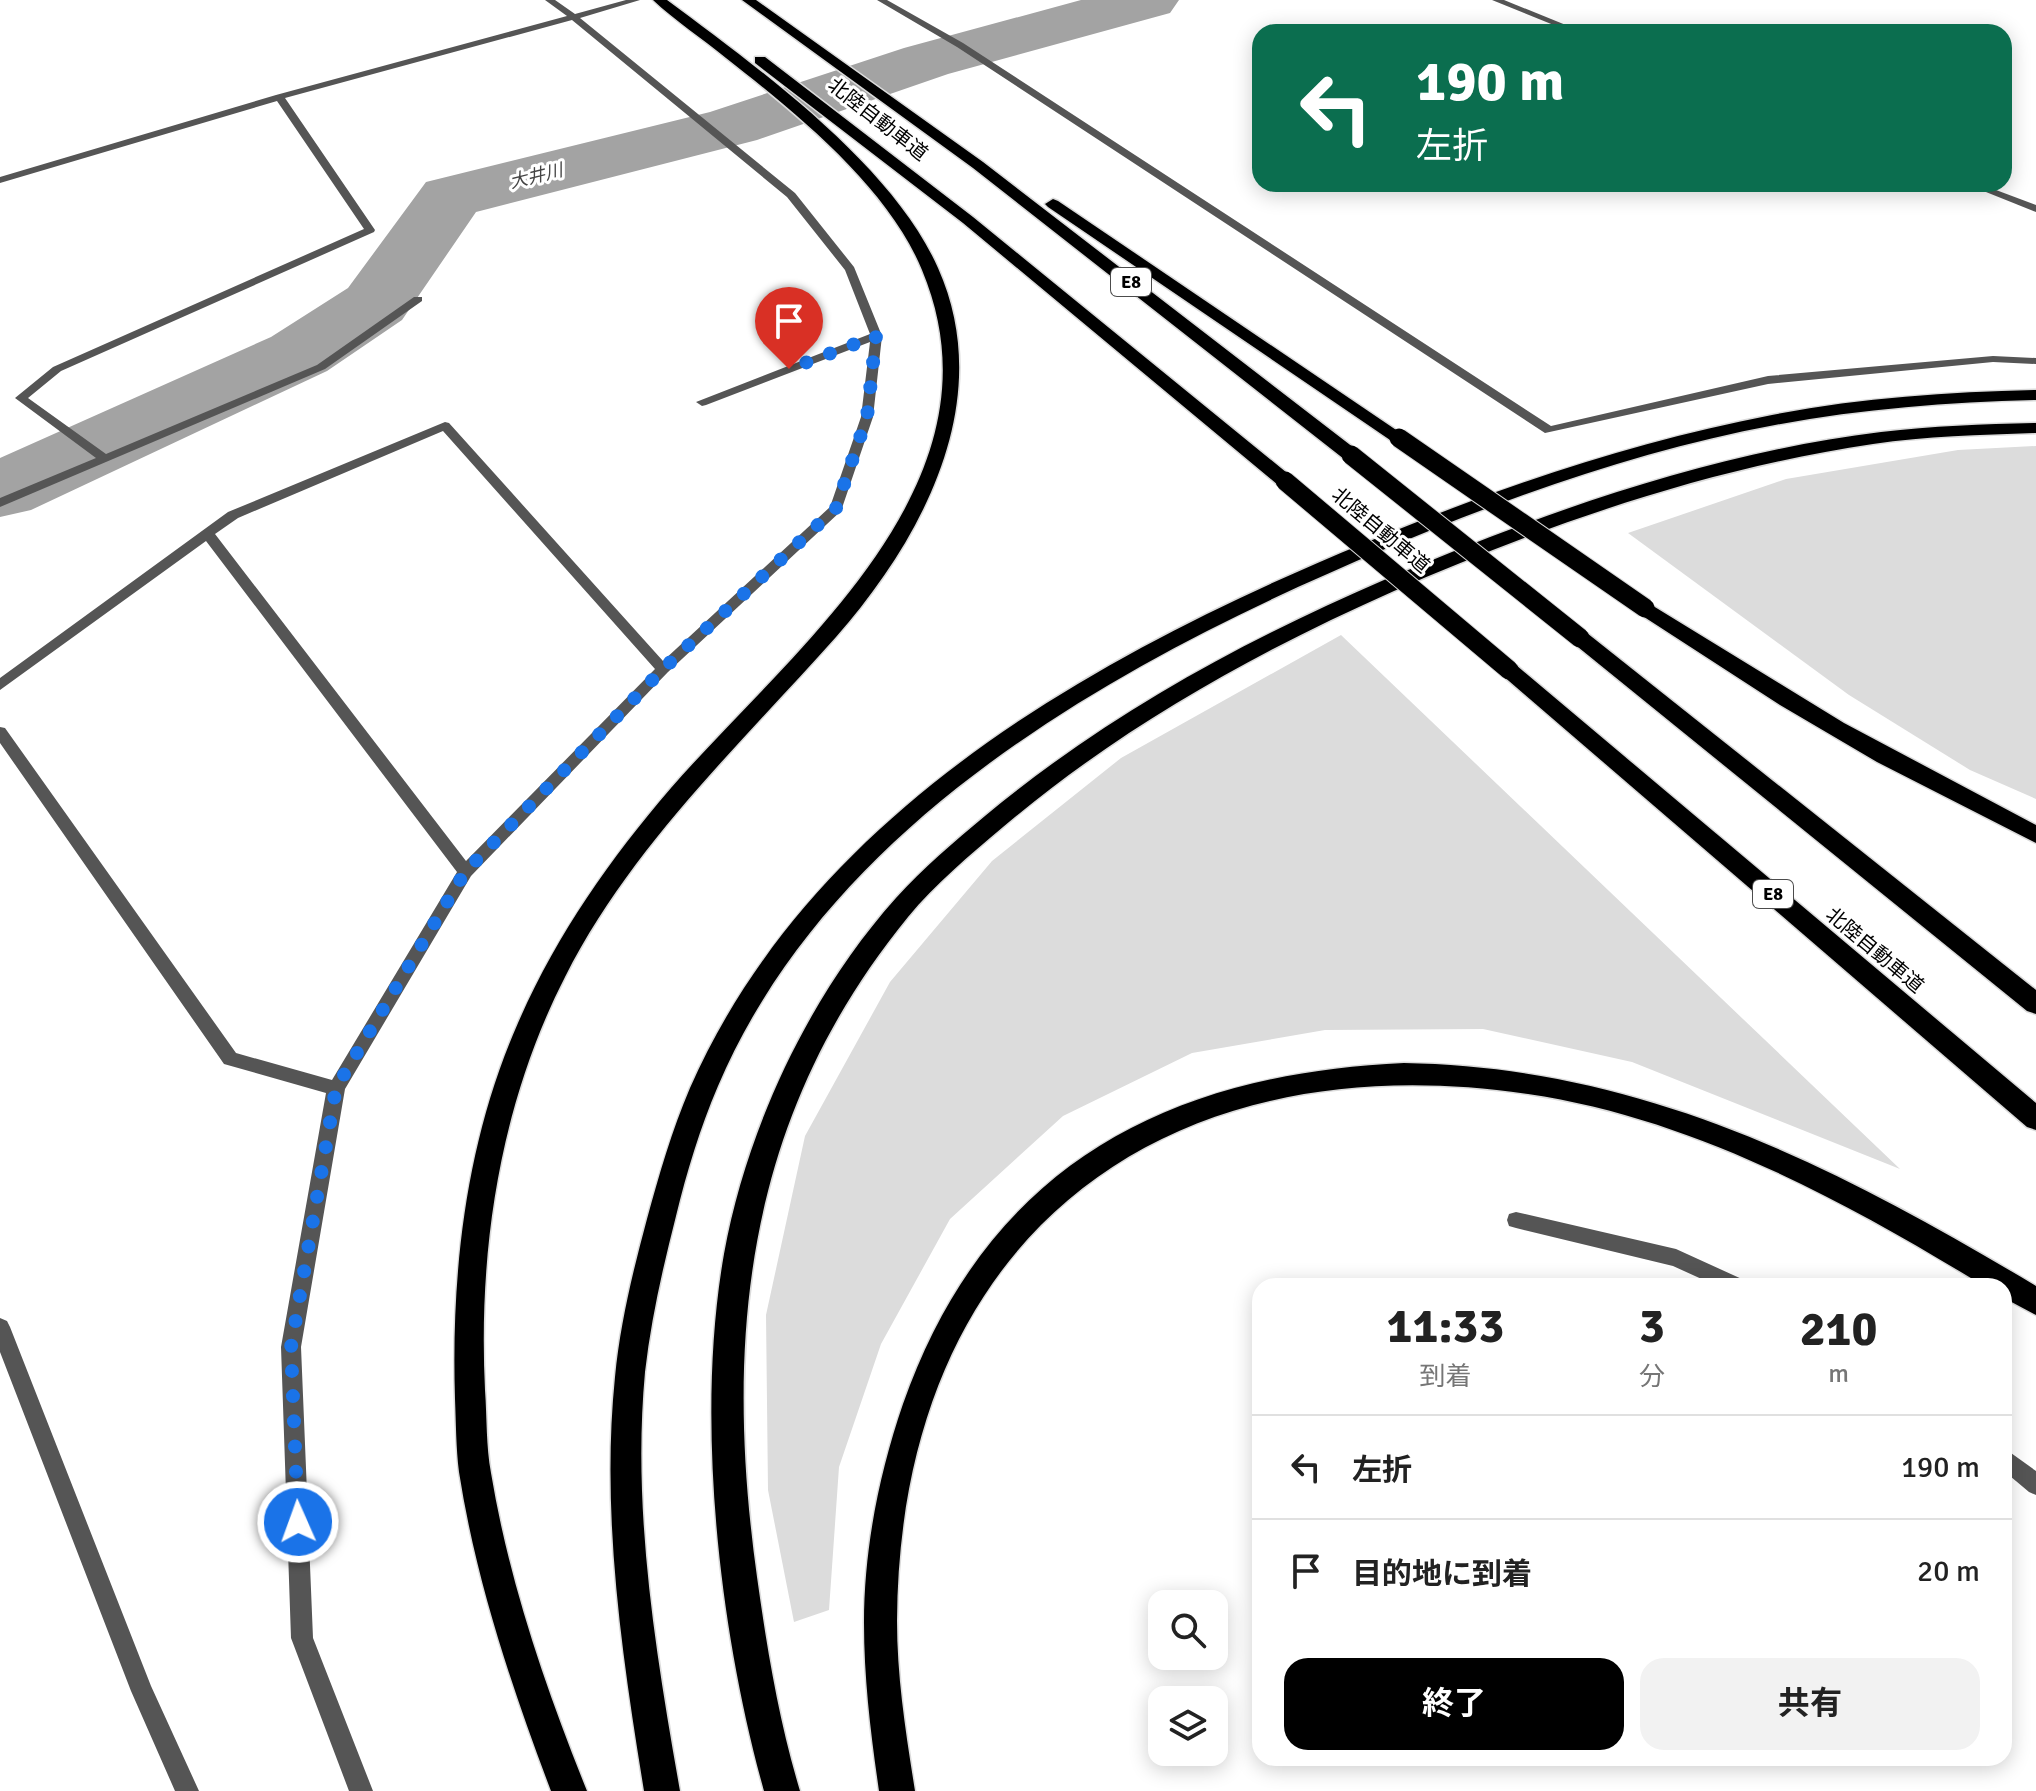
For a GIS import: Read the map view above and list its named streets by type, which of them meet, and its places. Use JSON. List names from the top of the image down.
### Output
{
  "streets": {
    "highway": ["北陸自動車道", "E8"]
  },
  "water": ["大井川"],
  "page": {
    "turn": ["190 m", "左折"],
    "eta": [
      "11:33",
      "到着",
      "3",
      "分",
      "210",
      "m"
    ],
    "list": [
      {
        "name": "左折",
        "value": "190 m"
      },
      {
        "name": "目的地に到着",
        "value": "20 m"
      }
    ],
    "buttons": ["終了", "共有"]
  }
}
